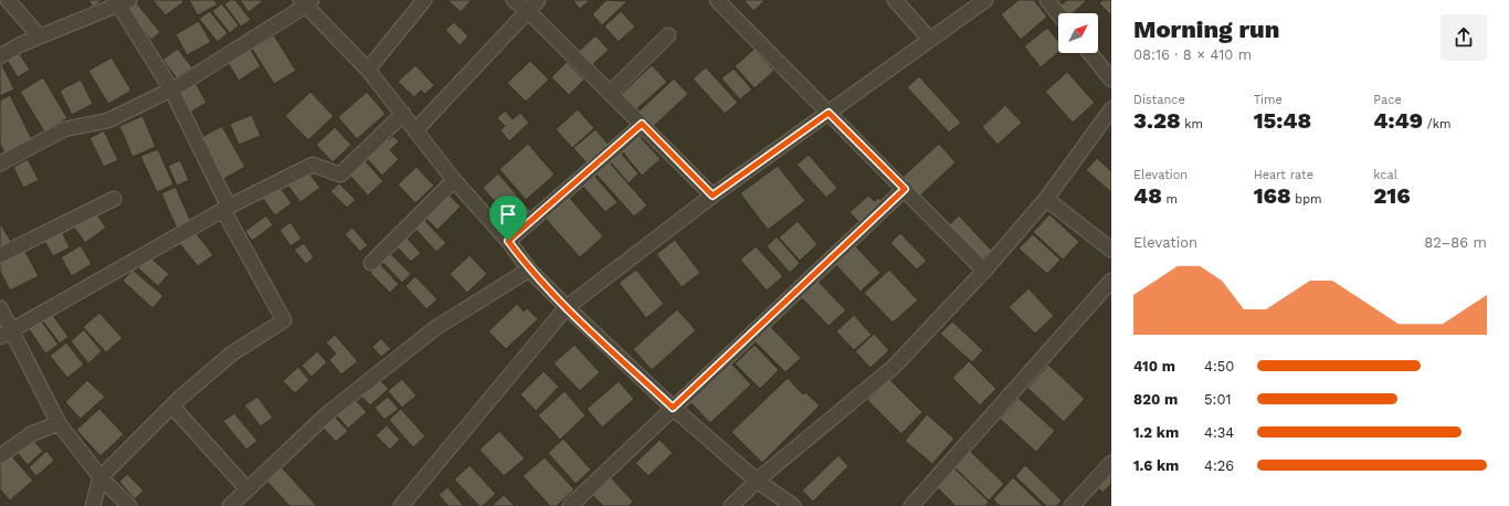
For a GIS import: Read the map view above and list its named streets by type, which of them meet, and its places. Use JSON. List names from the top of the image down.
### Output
{
  "north": "top right",
  "page": {
    "heading": ["Morning run", "08:16 · 8 × 410 m"],
    "stats": [
      ["Distance", "3.28 km"],
      ["Time", "15:48"],
      ["Pace", "4:49 /km"],
      ["Elevation", "48 m"],
      ["Heart rate", "168 bpm"],
      ["kcal", "216"]
    ],
    "chart": ["Elevation", "82–86 m"],
    "list": [
      {
        "name": "410 m",
        "note": "4:50"
      },
      {
        "name": "820 m",
        "note": "5:01"
      },
      {
        "name": "1.2 km",
        "note": "4:34"
      },
      {
        "name": "1.6 km",
        "note": "4:26"
      }
    ]
  }
}
